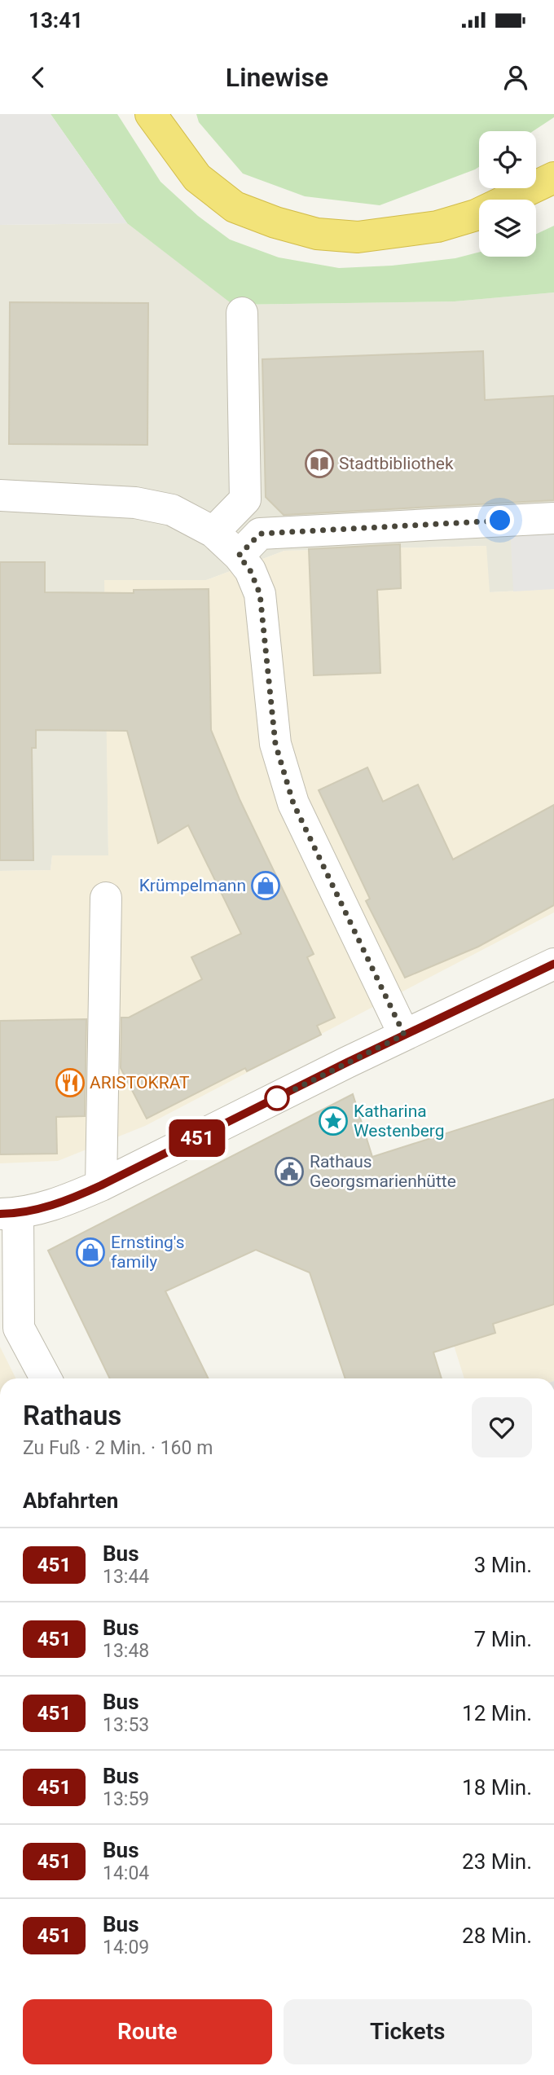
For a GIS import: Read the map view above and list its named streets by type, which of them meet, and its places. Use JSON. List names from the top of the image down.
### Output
{
  "places": {
    "library": ["Stadtbibliothek"],
    "shop": ["Krümpelmann", "Ernsting's family"],
    "restaurant": ["ARISTOKRAT"],
    "place": ["Katharina Westenberg"],
    "public building": ["Rathaus Georgsmarienhütte"]
  },
  "lines": ["bus line 451"],
  "page": {
    "status": "13:41",
    "header": "Linewise",
    "on_map": "451",
    "heading": [
      ["Rathaus", "Zu Fuß · 2 Min. · 160 m"],
      "Abfahrten"
    ],
    "list": [
      {
        "mark": "451",
        "name": "Bus",
        "note": "13:44",
        "value": "3 Min."
      },
      {
        "mark": "451",
        "name": "Bus",
        "note": "13:48",
        "value": "7 Min."
      },
      {
        "mark": "451",
        "name": "Bus",
        "note": "13:53",
        "value": "12 Min."
      },
      {
        "mark": "451",
        "name": "Bus",
        "note": "13:59",
        "value": "18 Min."
      },
      {
        "mark": "451",
        "name": "Bus",
        "note": "14:04",
        "value": "23 Min."
      },
      {
        "mark": "451",
        "name": "Bus",
        "note": "14:09",
        "value": "28 Min."
      }
    ],
    "buttons": ["Route", "Tickets"]
  }
}
